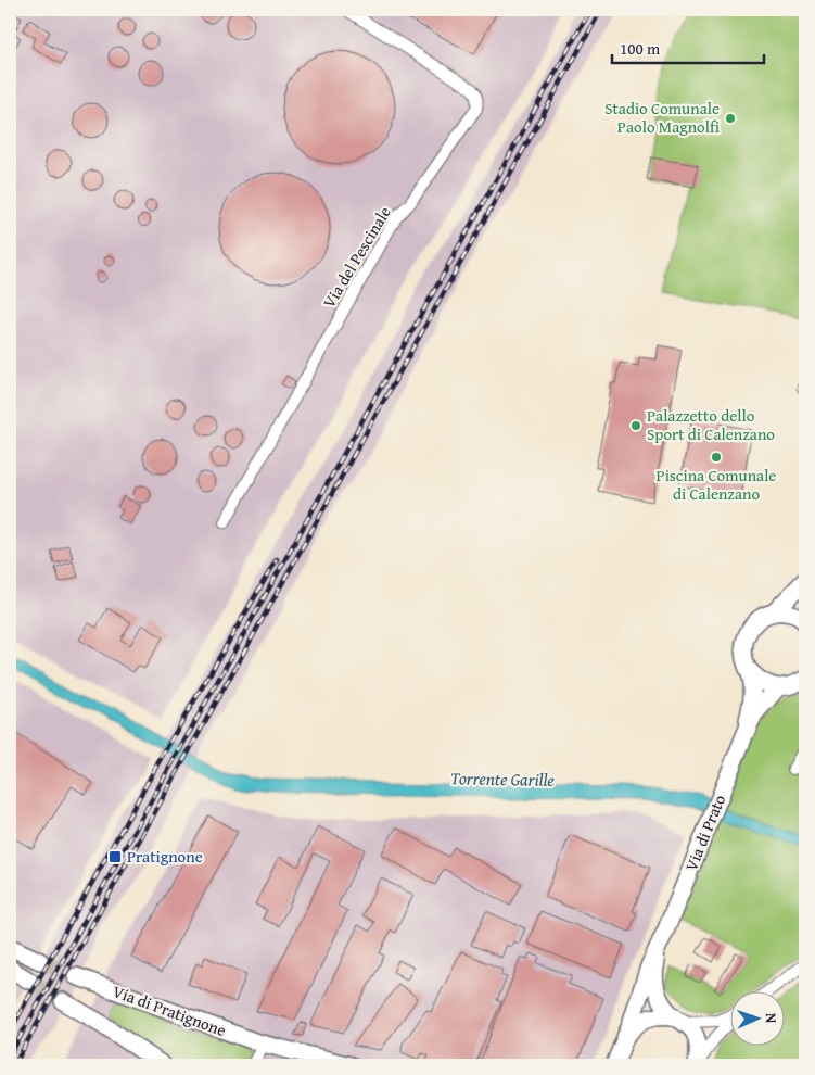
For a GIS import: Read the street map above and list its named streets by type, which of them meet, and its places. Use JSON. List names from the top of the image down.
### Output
{
  "streets": {
    "main road": ["Via di Prato", "Via di Pratignone"],
    "street": ["Via del Pescinale"]
  },
  "water": ["Torrente Garille"],
  "places": {
    "other": ["Stadio Comunale Paolo Magnolfi", "Palazzetto dello Sport di Calenzano", "Piscina Comunale di Calenzano"],
    "transit": ["Pratignone"]
  },
  "scale_bar": "100 m",
  "north": "right"
}
